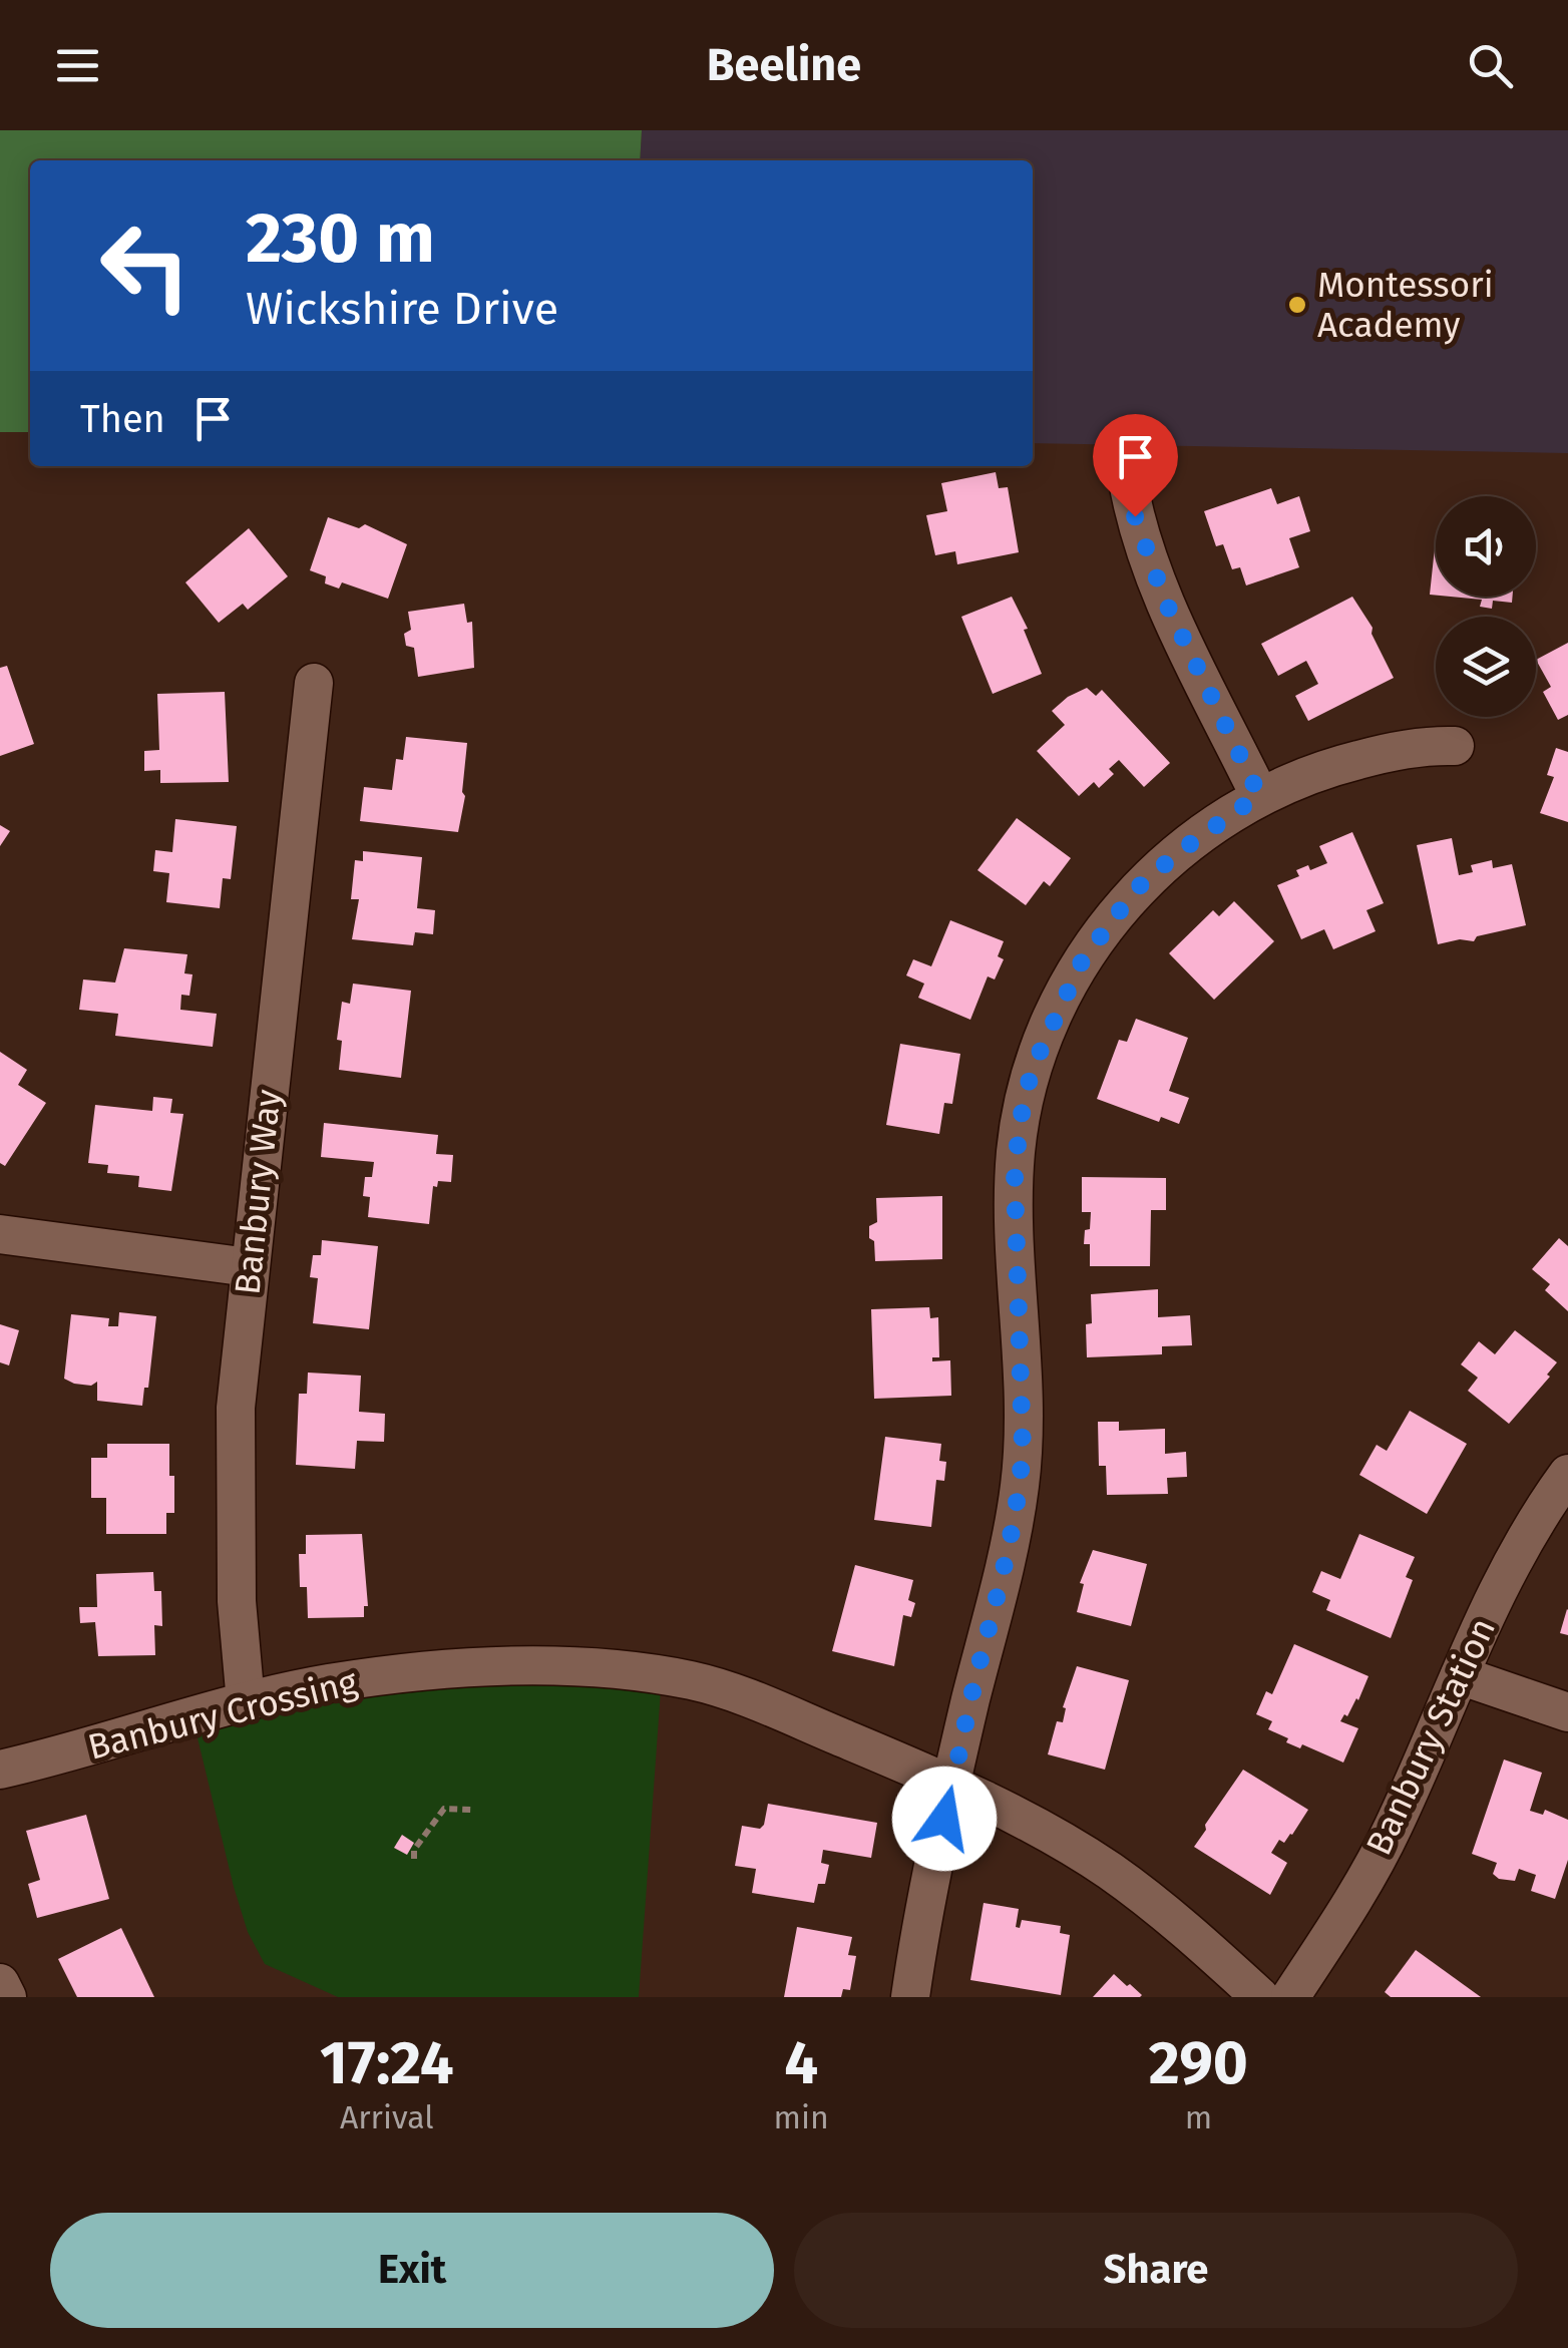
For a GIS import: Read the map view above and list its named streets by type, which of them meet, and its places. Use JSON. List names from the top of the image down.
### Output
{
  "streets": {
    "street": ["Banbury Way", "Banbury Crossing", "Banbury Station"]
  },
  "crossings": [
    ["Banbury Way", "Banbury Crossing"]
  ],
  "places": ["Montessori Academy"],
  "page": {
    "header": "Beeline",
    "turn": ["230 m", "Wickshire Drive"],
    "then": "Then",
    "eta": [
      "17:24",
      "Arrival",
      "4",
      "min",
      "290",
      "m"
    ],
    "buttons": ["Exit", "Share"]
  }
}
